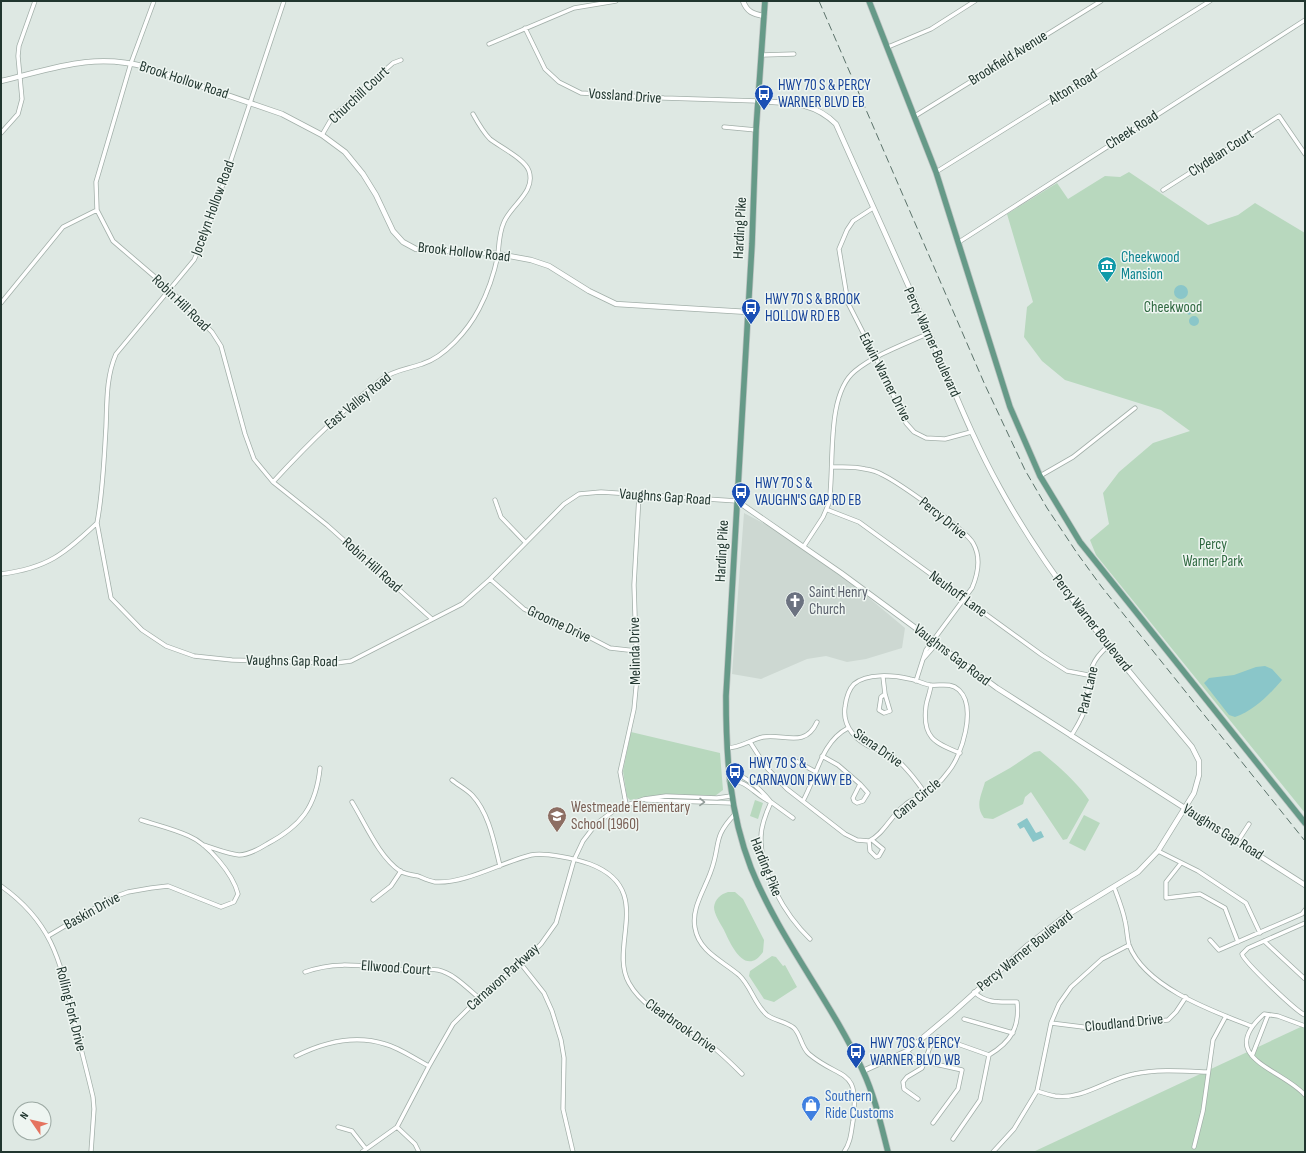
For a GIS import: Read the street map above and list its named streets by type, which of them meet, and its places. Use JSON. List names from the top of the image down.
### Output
{
  "streets": {
    "main road": ["Harding Pike"],
    "street": [
      "Brookfield Avenue",
      "Brook Hollow Road",
      "Alton Road",
      "Churchill Court",
      "Vossland Drive",
      "Cheek Road",
      "Clydelan Court",
      "Jocelyn Hollow Road",
      "Robin Hill Road",
      "Percy Warner Boulevard",
      "Edwin Warner Drive",
      "East Valley Road",
      "Vaughns Gap Road",
      "Percy Drive",
      "Neuhoff Lane",
      "Groome Drive",
      "Melinda Drive",
      "Park Lane",
      "Siena Drive",
      "Cana Circle",
      "Baskin Drive",
      "Ellwood Court",
      "Carnavon Parkway",
      "Rolling Fork Drive",
      "Cloudland Drive",
      "Clearbrook Drive"
    ]
  },
  "crossings": [
    ["Brook Hollow Road", "Churchill Court"],
    ["Brook Hollow Road", "Jocelyn Hollow Road"],
    ["Brook Hollow Road", "Harding Pike"],
    ["Brook Hollow Road", "Robin Hill Road"],
    ["Brook Hollow Road", "East Valley Road"],
    ["Vossland Drive", "Harding Pike"],
    ["Vossland Drive", "Percy Warner Boulevard"],
    ["Jocelyn Hollow Road", "Robin Hill Road"],
    ["Jocelyn Hollow Road", "Vaughns Gap Road"],
    ["Harding Pike", "Percy Warner Boulevard"],
    ["Harding Pike", "Vaughns Gap Road"],
    ["Harding Pike", "Carnavon Parkway"],
    ["Robin Hill Road", "East Valley Road"],
    ["Robin Hill Road", "Vaughns Gap Road"],
    ["Percy Warner Boulevard", "Edwin Warner Drive"],
    ["Percy Warner Boulevard", "Vaughns Gap Road"],
    ["Percy Warner Boulevard", "Park Lane"],
    ["Vaughns Gap Road", "Percy Drive"],
    ["Vaughns Gap Road", "Groome Drive"],
    ["Vaughns Gap Road", "Melinda Drive"],
    ["Vaughns Gap Road", "Park Lane"],
    ["Percy Drive", "Neuhoff Lane"],
    ["Percy Drive", "Siena Drive"],
    ["Neuhoff Lane", "Park Lane"],
    ["Groome Drive", "Melinda Drive"],
    ["Melinda Drive", "Carnavon Parkway"],
    ["Siena Drive", "Cana Circle"],
    ["Baskin Drive", "Rolling Fork Drive"],
    ["Ellwood Court", "Carnavon Parkway"],
    ["Carnavon Parkway", "Clearbrook Drive"]
  ],
  "parks": ["Cheekwood", "Percy Warner Park"],
  "places": {
    "bus stop": [
      "HWY 70 S & PERCY WARNER BLVD EB",
      "HWY 70 S & BROOK HOLLOW RD EB",
      "HWY 70 S & VAUGHN'S GAP RD EB",
      "HWY 70 S & CARNAVON PKWY EB",
      "HWY 70S & PERCY WARNER BLVD WB"
    ],
    "museum": ["Cheekwood Mansion"],
    "church": ["Saint Henry Church"],
    "school or university": ["Westmeade Elementary School (1960)"],
    "shop": ["Southern Ride Customs"]
  },
  "north": "top left"
}
